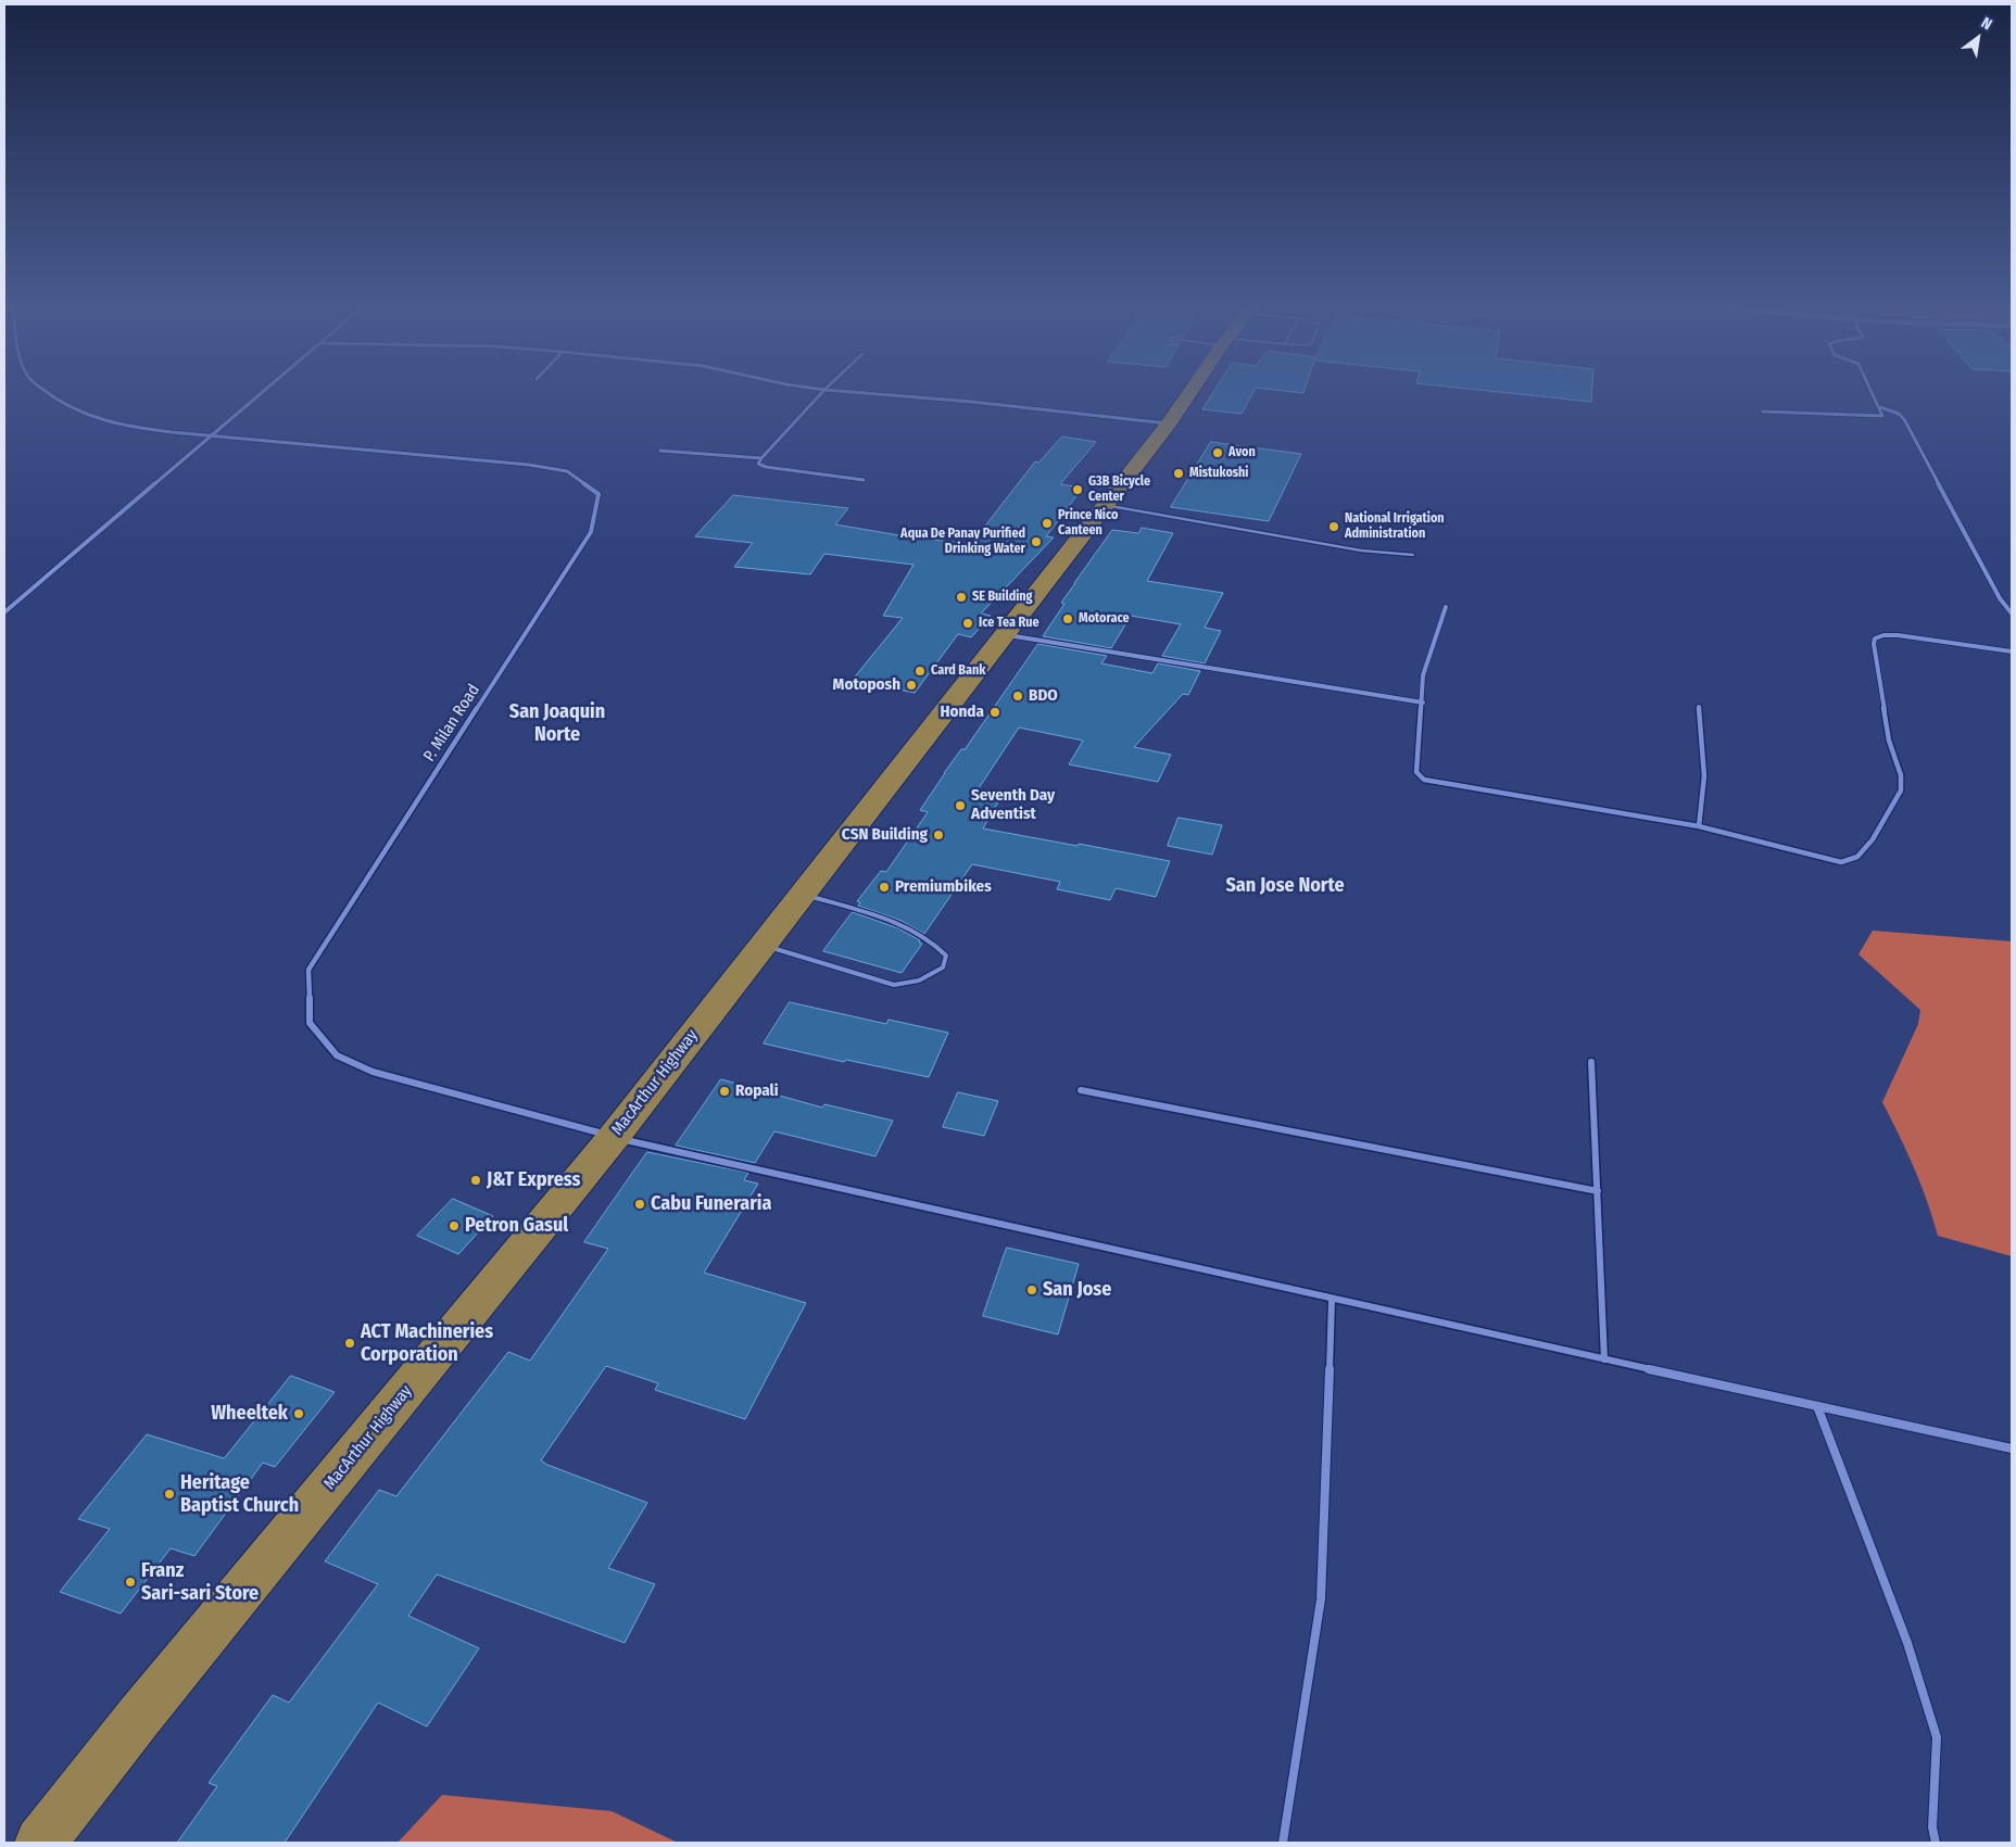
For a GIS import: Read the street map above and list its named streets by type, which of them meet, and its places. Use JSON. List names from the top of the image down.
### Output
{
  "streets": {
    "highway": ["MacArthur Highway"],
    "street": ["P. Milan Road"]
  },
  "crossings": [
    ["P. Milan Road", "MacArthur Highway"]
  ],
  "districts": ["San Joaquin Norte", "San Jose Norte"],
  "places": [
    "Avon",
    "Mistukoshi",
    "G3B Bicycle Center",
    "Prince Nico Canteen",
    "National Irrigation Administration",
    "Aqua De Panay Purified Drinking Water",
    "SE Building",
    "Motorace",
    "Ice Tea Rue",
    "Card Bank",
    "Motoposh",
    "BDO",
    "Honda",
    "Seventh Day Adventist",
    "CSN Building",
    "Premiumbikes",
    "Ropali",
    "J&T Express",
    "Cabu Funeraria",
    "Petron Gasul",
    "San Jose",
    "ACT Machineries Corporation",
    "Wheeltek",
    "Heritage Baptist Church",
    "Franz Sari-sari Store"
  ],
  "north": "top right"
}
